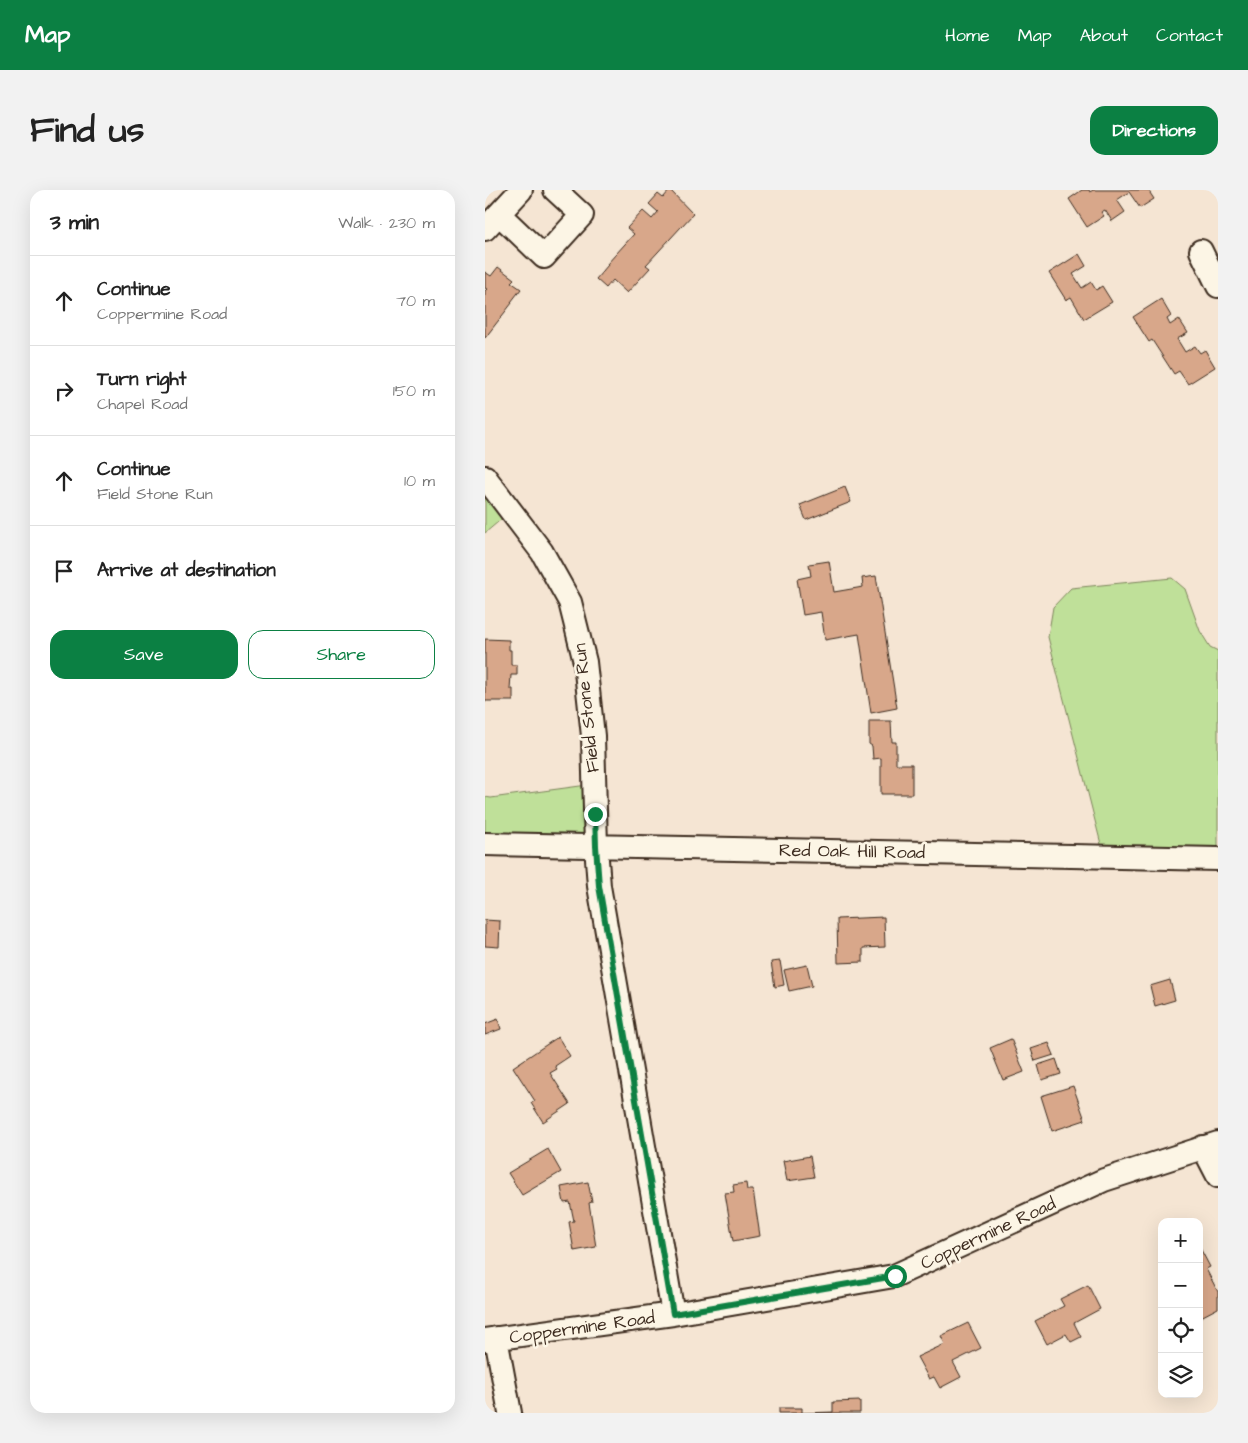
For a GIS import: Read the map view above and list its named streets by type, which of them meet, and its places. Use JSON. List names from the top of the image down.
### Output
{
  "streets": {
    "street": ["Field Stone Run", "Red Oak Hill Road", "Coppermine Road"]
  },
  "crossings": [
    ["Field Stone Run", "Red Oak Hill Road"],
    ["Field Stone Run", "Coppermine Road"]
  ],
  "page": {
    "header": "Map",
    "nav": [
      "Home",
      "Map",
      "About",
      "Contact"
    ],
    "title": "Find us",
    "buttons": [
      "Directions",
      ["Save", "Share"]
    ],
    "heading": ["3 min", "Walk · 230 m"],
    "list": [
      ["Continue", "Coppermine Road", "70 m"],
      ["Turn right", "Chapel Road", "150 m"],
      ["Continue", "Field Stone Run", "10 m"],
      "Arrive at destination"
    ],
    "map_buttons": ["+", "−"]
  }
}
